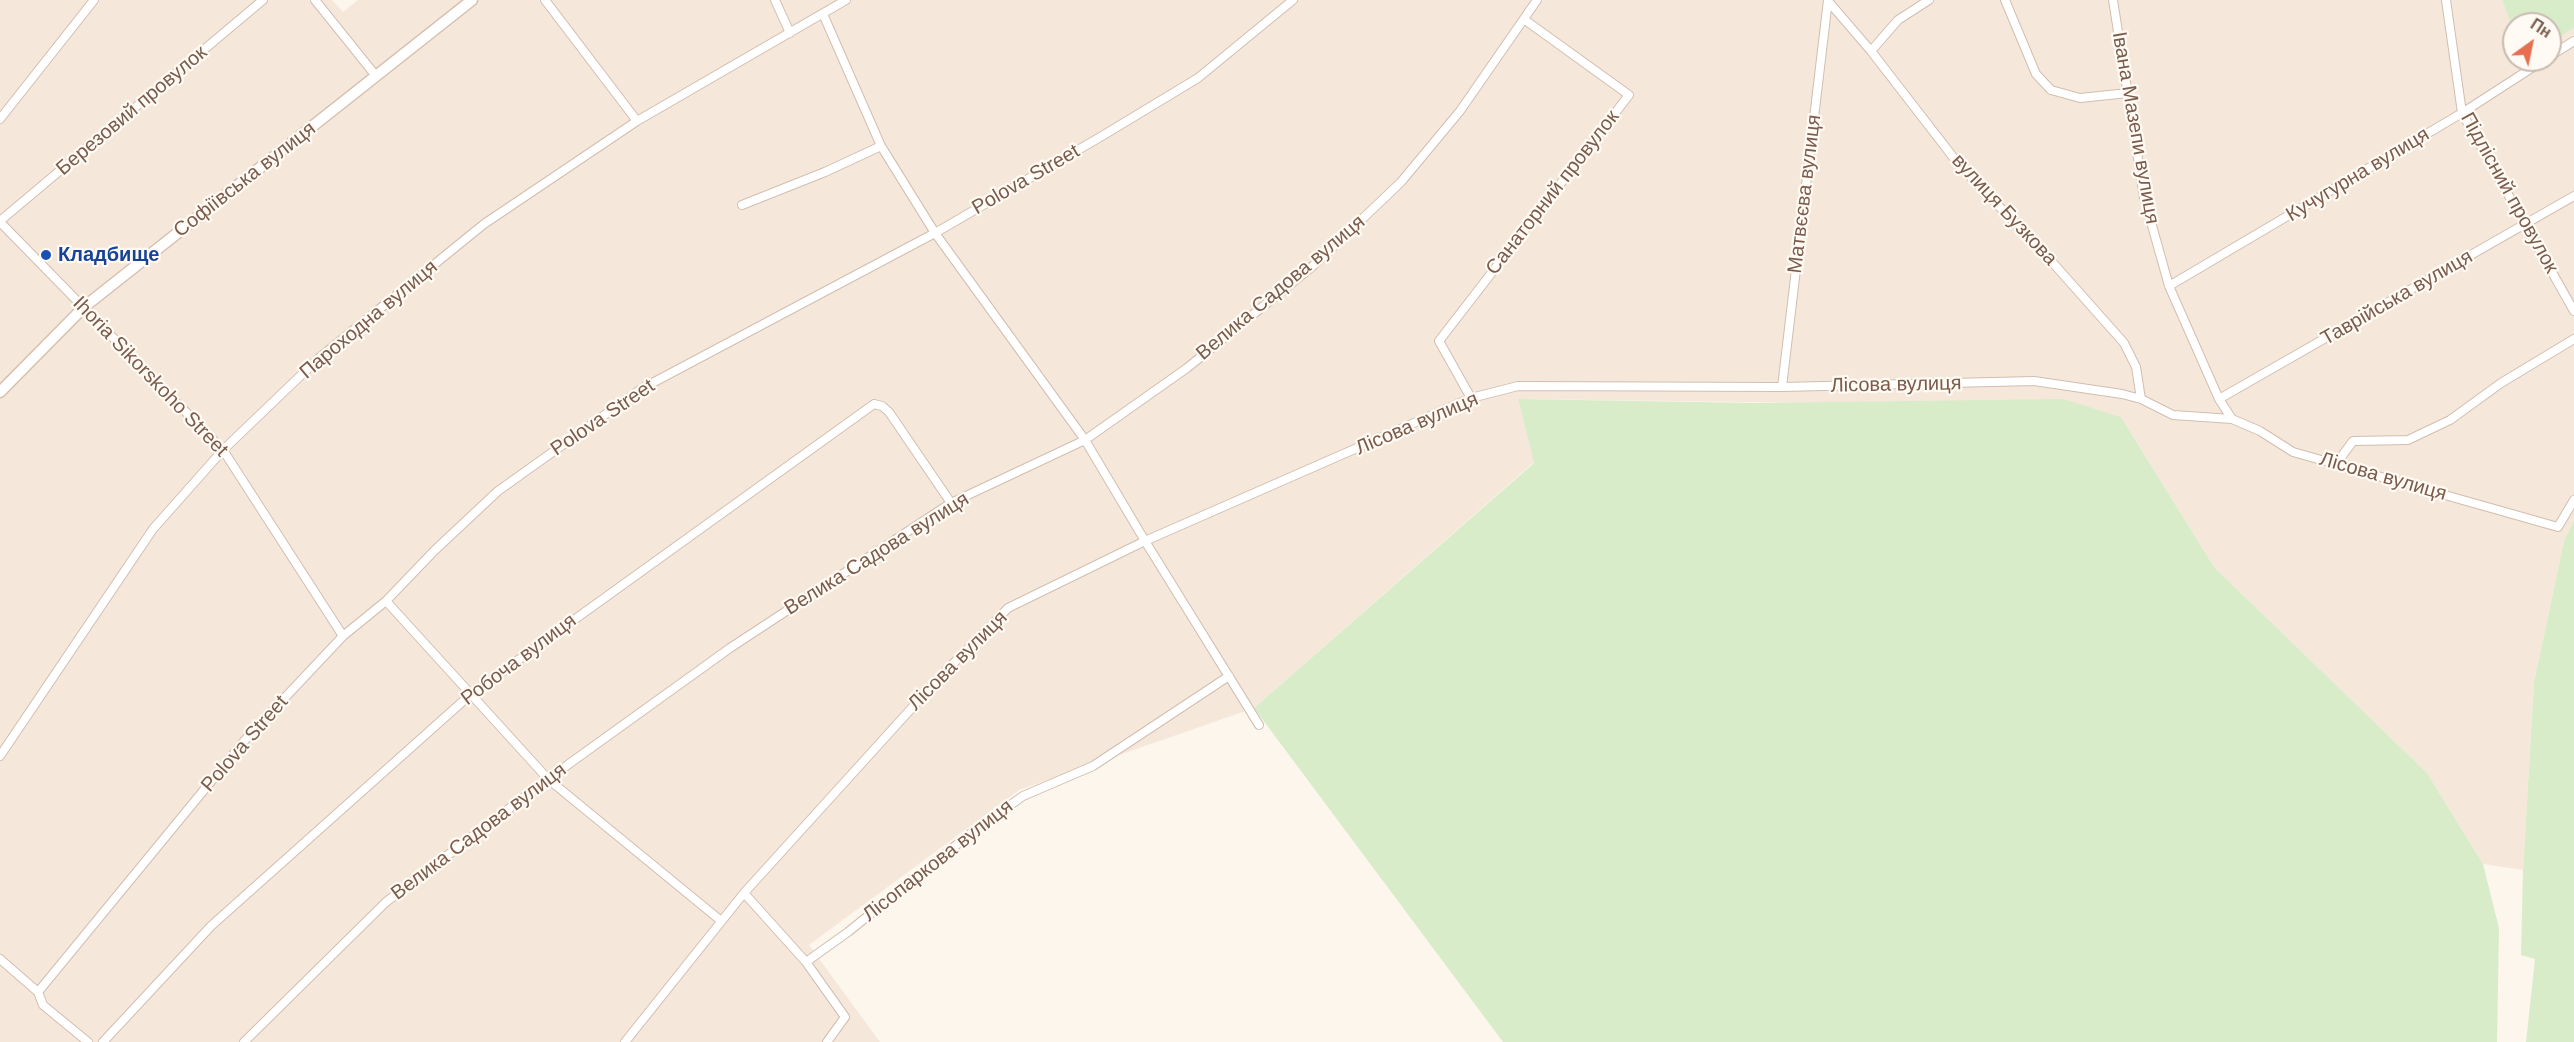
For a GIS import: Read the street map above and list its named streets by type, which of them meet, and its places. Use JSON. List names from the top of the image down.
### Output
{
  "streets": {
    "street": [
      "Березовий провулок",
      "Івана Мазепи вулиця",
      "Кучугурна вулиця",
      "Софіївська вулиця",
      "Polova Street",
      "Санаторний провулок",
      "Підлісний провулок",
      "Матвєєва вулиця",
      "вулиця Бузкова",
      "Велика Садова вулиця",
      "Таврійська вулиця",
      "Пароходна вулиця",
      "Ihoria Sikorskoho Street",
      "Лісова вулиця",
      "Робоча вулиця",
      "Лісопаркова вулиця"
    ]
  },
  "crossings": [
    ["Березовий провулок", "Ihoria Sikorskoho Street"],
    ["Івана Мазепи вулиця", "Кучугурна вулиця"],
    ["Івана Мазепи вулиця", "Таврійська вулиця"],
    ["Івана Мазепи вулиця", "Лісова вулиця"],
    ["Кучугурна вулиця", "Підлісний провулок"],
    ["Софіївська вулиця", "Ihoria Sikorskoho Street"],
    ["Polova Street", "Ihoria Sikorskoho Street"],
    ["Санаторний провулок", "Велика Садова вулиця"],
    ["Санаторний провулок", "Лісова вулиця"],
    ["Підлісний провулок", "Таврійська вулиця"],
    ["Матвєєва вулиця", "вулиця Бузкова"],
    ["Матвєєва вулиця", "Лісова вулиця"],
    ["вулиця Бузкова", "Лісова вулиця"],
    ["Велика Садова вулиця", "Робоча вулиця"],
    ["Пароходна вулиця", "Ihoria Sikorskoho Street"]
  ],
  "places": ["Кладбище"],
  "north": "top right"
}
